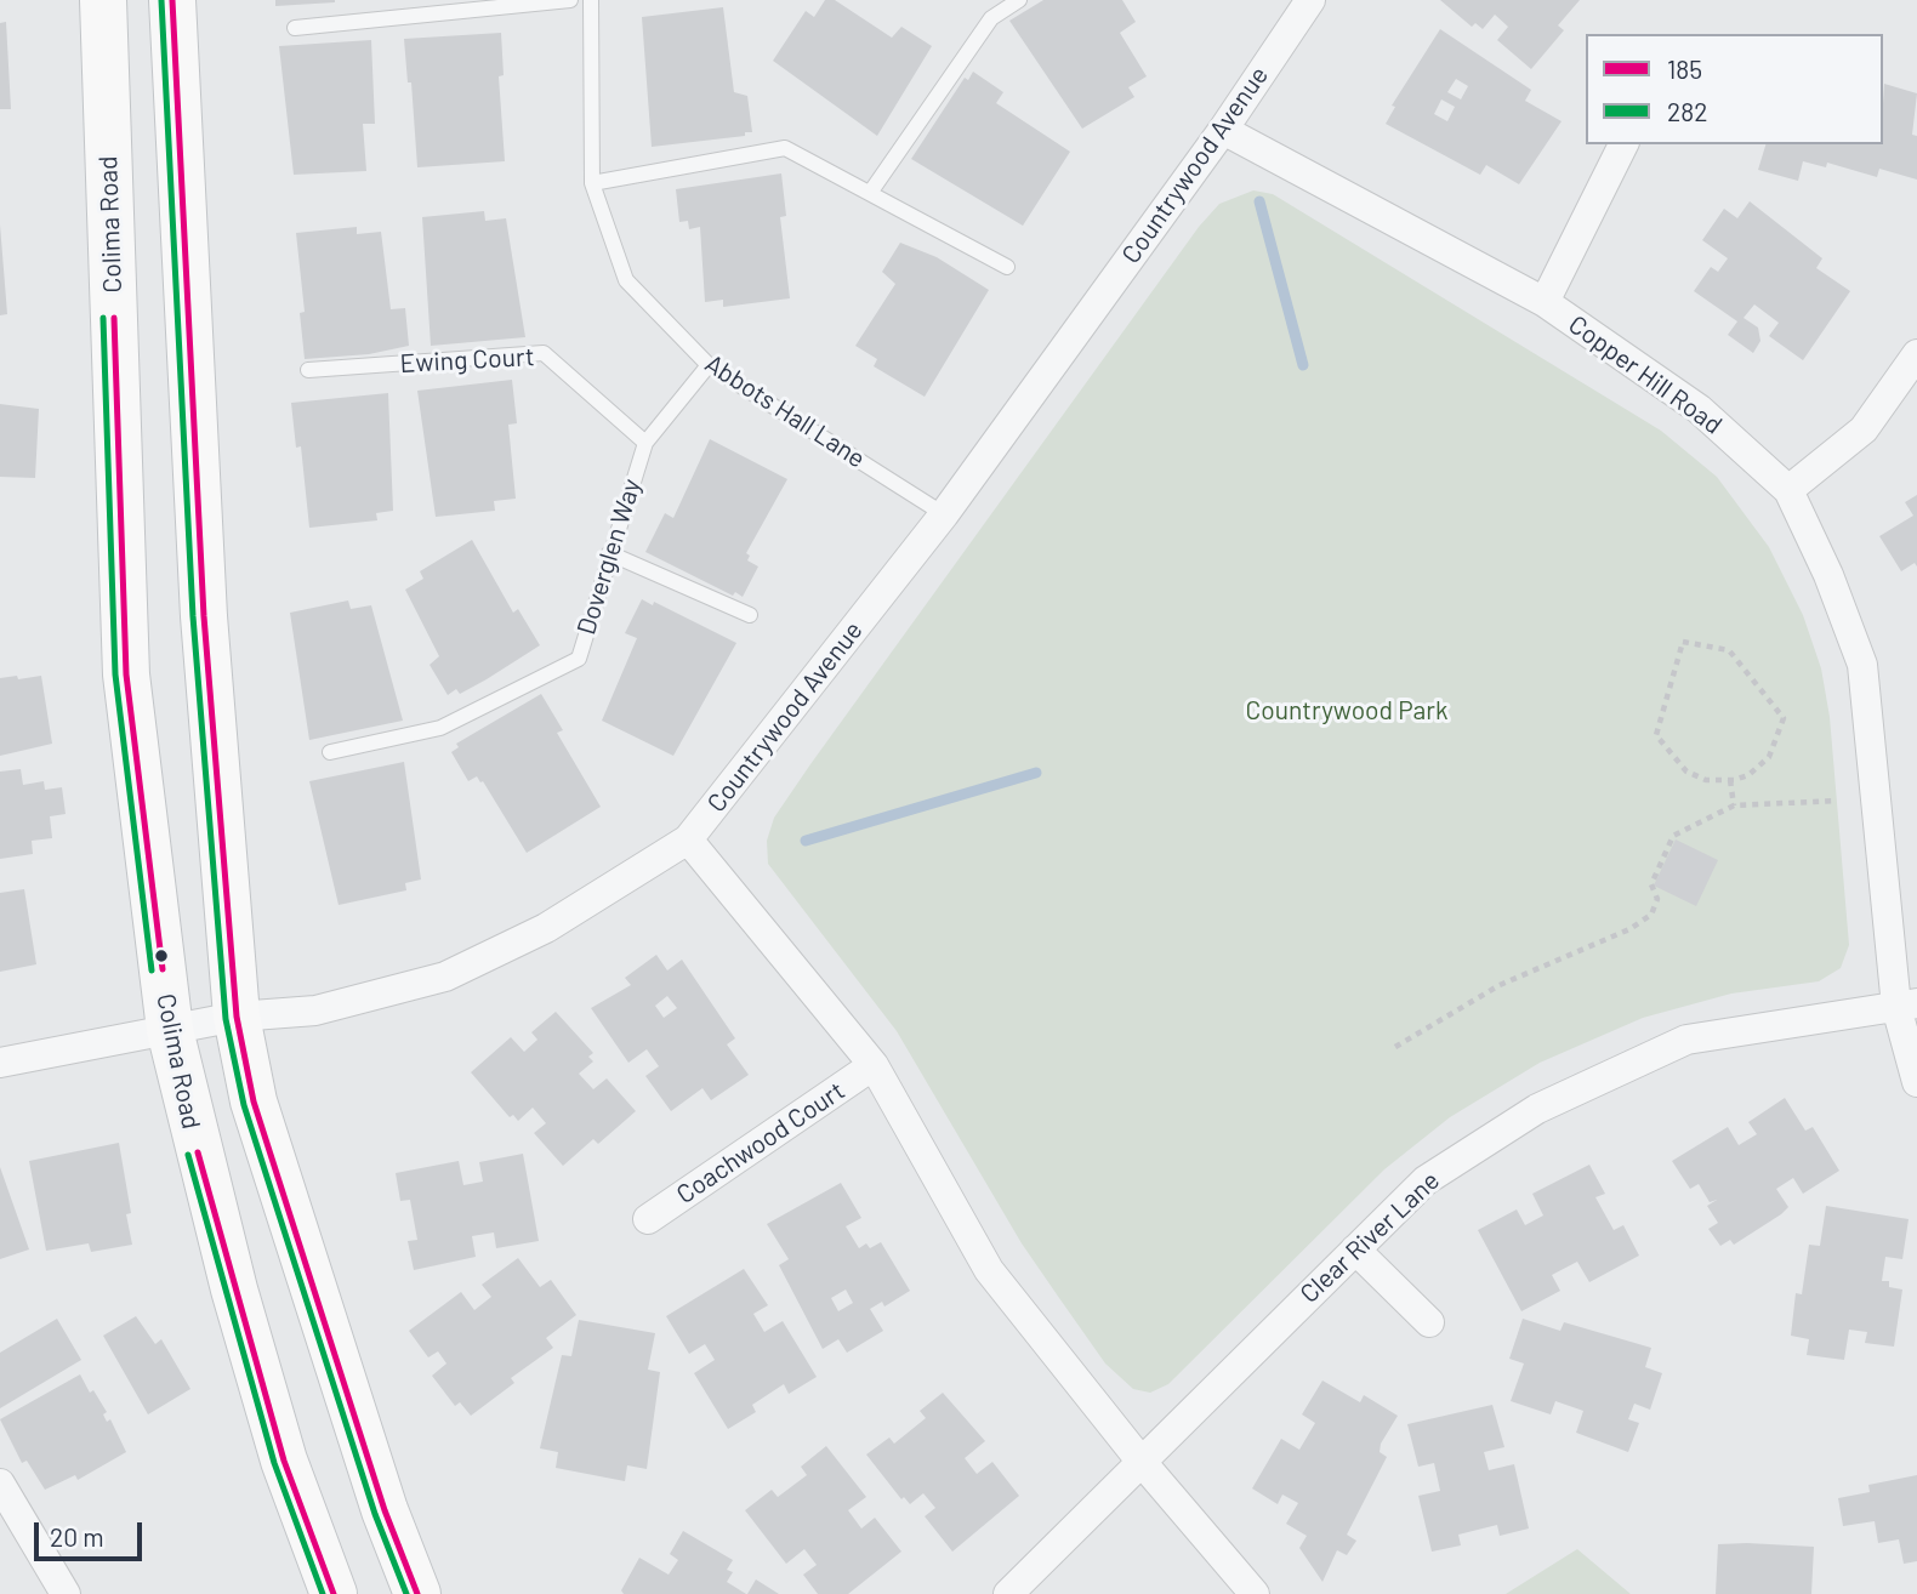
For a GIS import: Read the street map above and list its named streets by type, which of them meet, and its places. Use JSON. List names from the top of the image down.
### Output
{
  "streets": {
    "main road": ["Colima Road"],
    "street": [
      "Countrywood Avenue",
      "Copper Hill Road",
      "Coachwood Court",
      "Clear River Lane"
    ],
    "lane": ["Ewing Court", "Abbots Hall Lane", "Doverglen Way"]
  },
  "crossings": [
    ["Countrywood Avenue", "Colima Road"],
    ["Countrywood Avenue", "Copper Hill Road"],
    ["Countrywood Avenue", "Abbots Hall Lane"],
    ["Ewing Court", "Doverglen Way"],
    ["Copper Hill Road", "Clear River Lane"],
    ["Abbots Hall Lane", "Doverglen Way"]
  ],
  "parks": ["Countrywood Park"],
  "lines": ["transit line 185", "transit line 282"],
  "legend": ["185", "282"],
  "scale_bar": "20 m"
}
